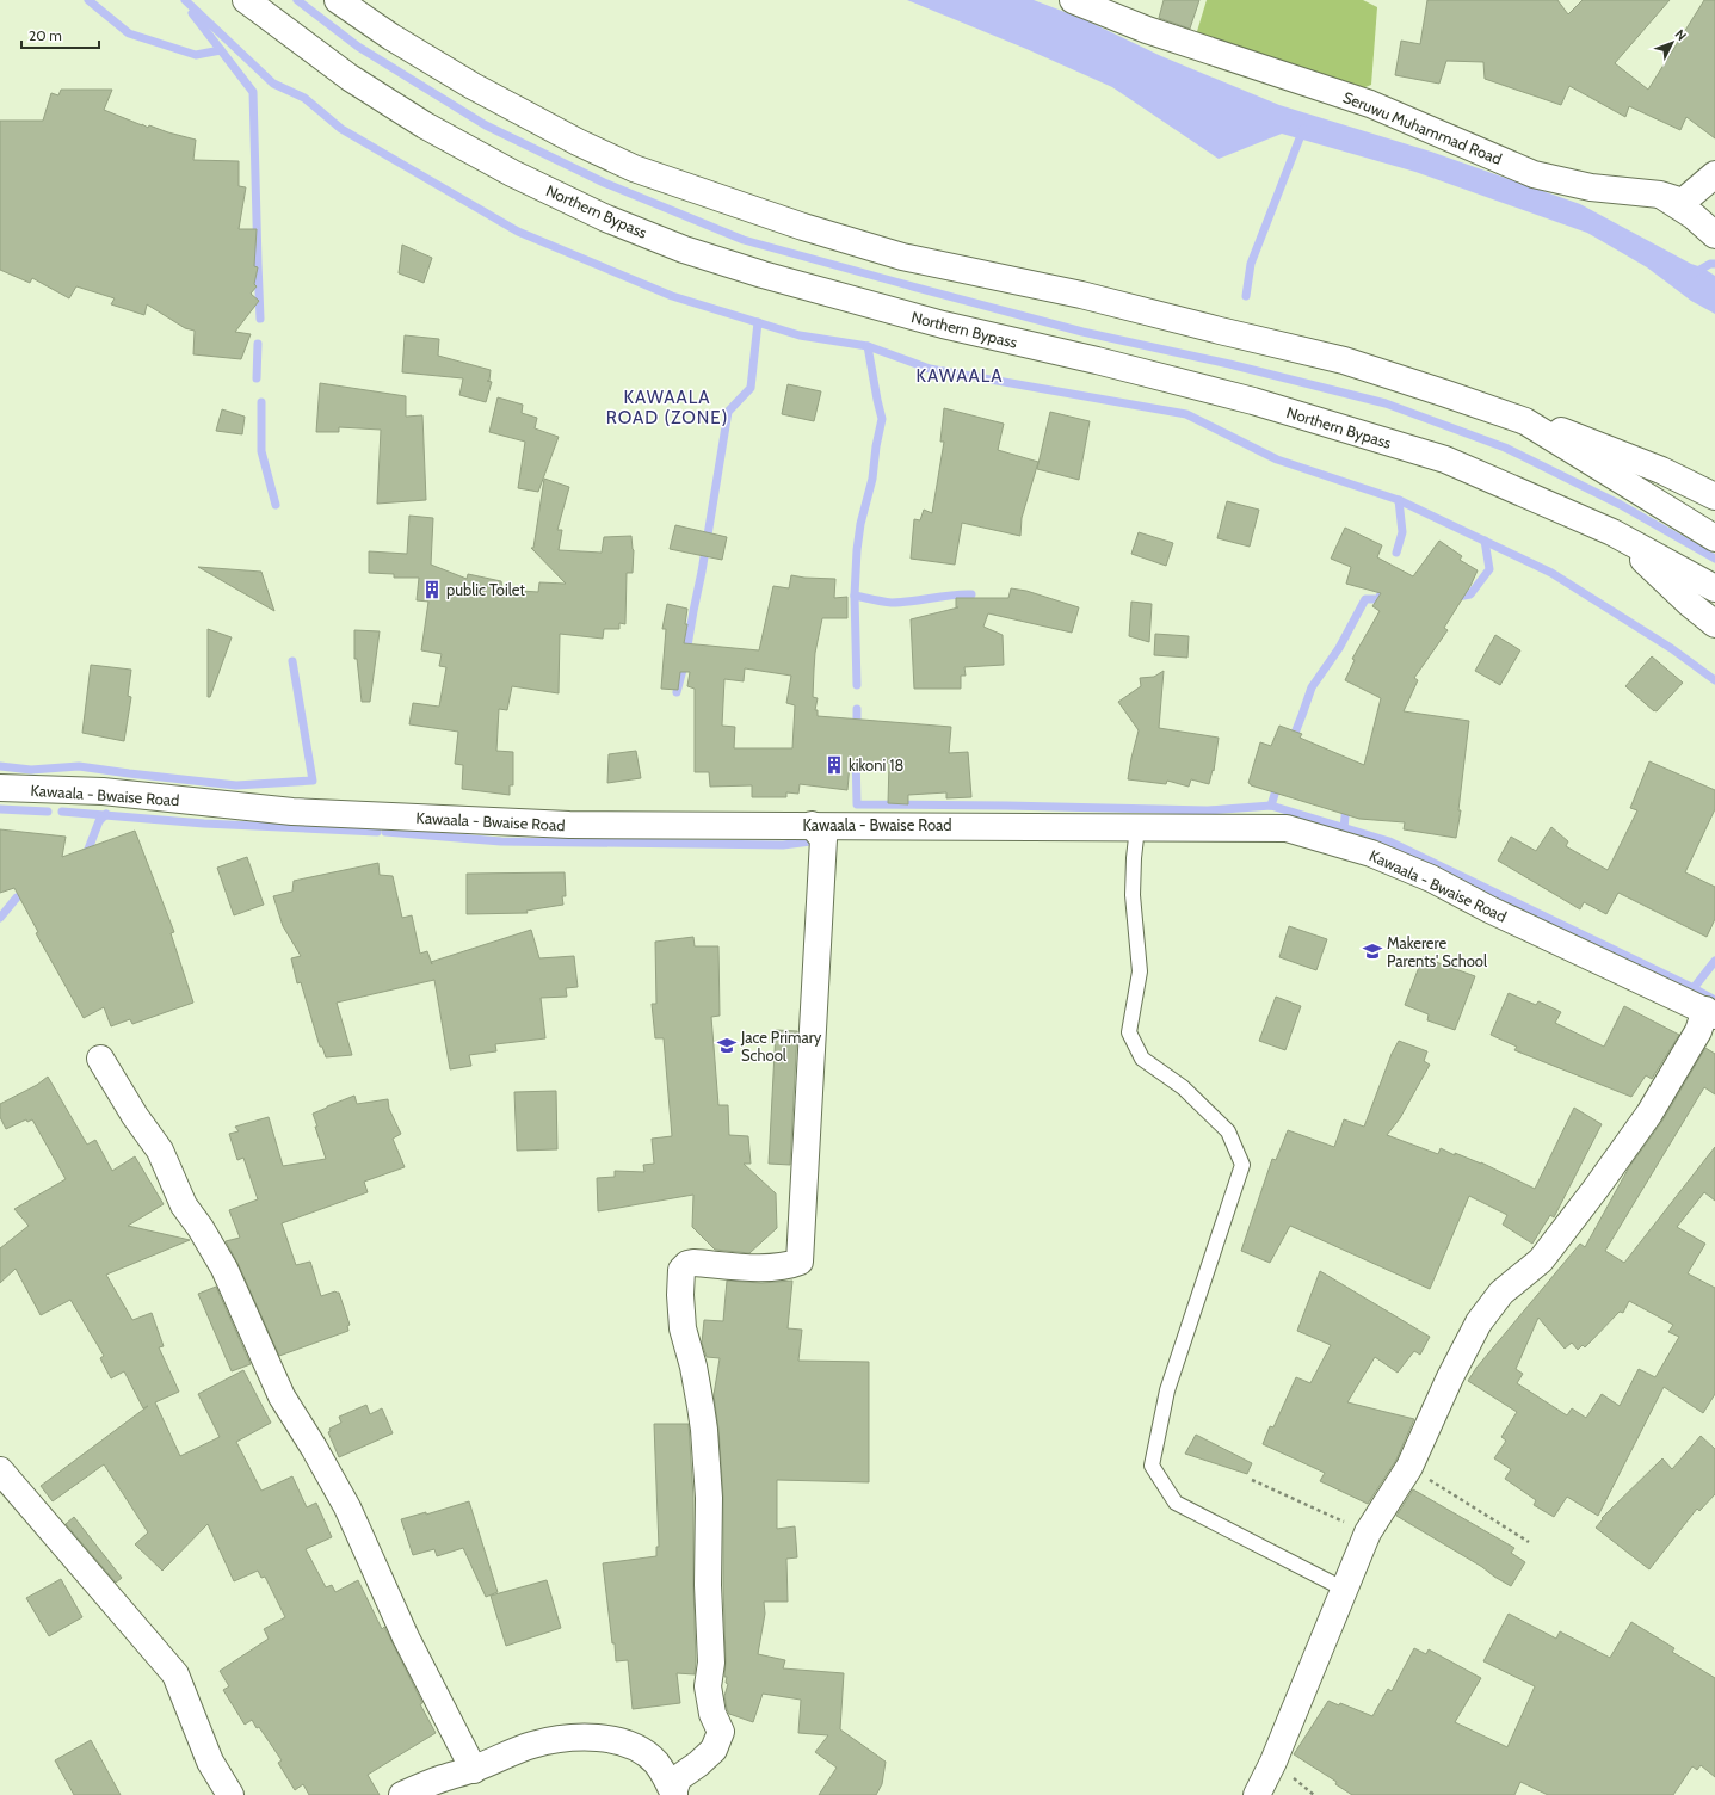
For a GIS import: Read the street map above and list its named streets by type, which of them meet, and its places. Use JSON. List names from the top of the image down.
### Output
{
  "streets": {
    "main road": ["Seruwu Muhammad Road", "Northern Bypass", "Kawaala - Bwaise Road"]
  },
  "districts": ["KAWAALA", "KAWAALA ROAD (ZONE)"],
  "places": {
    "building": ["public Toilet", "kikoni 18"],
    "school or university": ["Makerere Parents' School", "Jace Primary School"]
  },
  "scale_bar": "20 m",
  "north": "top right"
}
